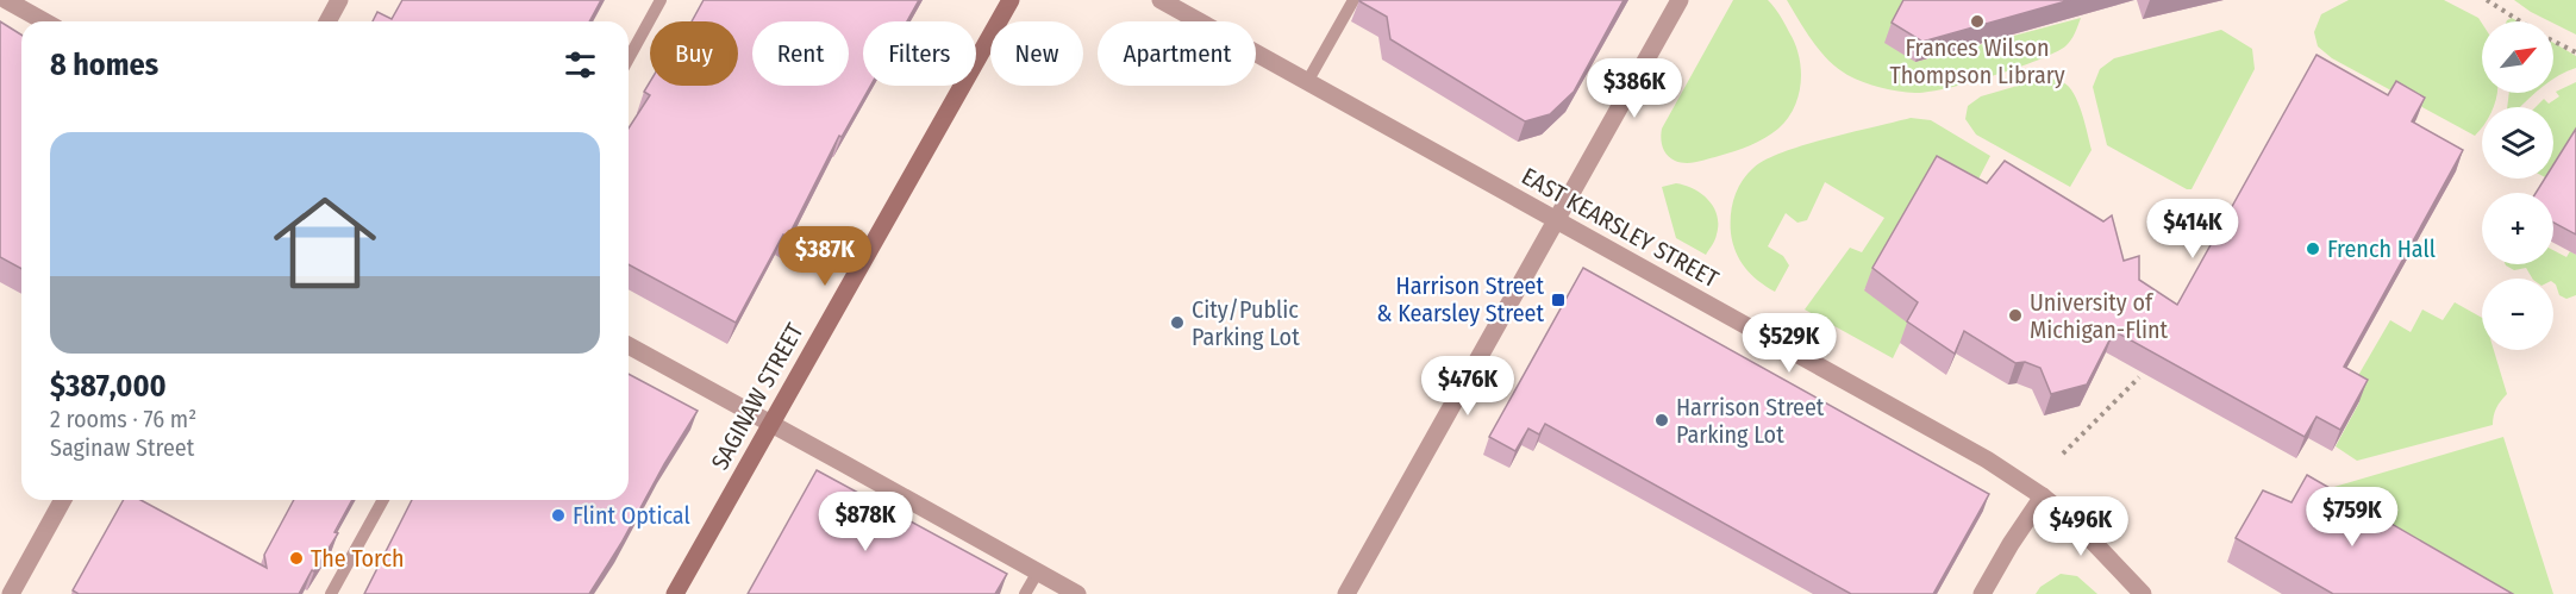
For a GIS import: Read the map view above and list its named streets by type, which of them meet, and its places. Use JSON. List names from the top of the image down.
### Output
{
  "streets": {
    "main road": ["SAGINAW STREET"],
    "street": ["EAST KEARSLEY STREET"]
  },
  "places": {
    "other": [
      "Frances Wilson Thompson Library",
      "French Hall",
      "University of Michigan-Flint",
      "City/Public Parking Lot",
      "Harrison Street Parking Lot",
      "Flint Optical",
      "The Torch"
    ],
    "transit": ["Harrison Street & Kearsley Street"]
  },
  "north": "top right",
  "page": {
    "map_buttons": ["+", "−"],
    "chip": [
      "Buy",
      "Rent",
      "Filters",
      "New",
      "Apartment"
    ],
    "heading": "8 homes",
    "price": [
      "$386K",
      "$414K",
      "$387K",
      "$529K",
      "$476K",
      "$759K",
      "$878K",
      "$496K"
    ],
    "list": [
      {
        "name": "$387,000",
        "note": "2 rooms · 76 m² · Saginaw Street"
      }
    ]
  }
}
